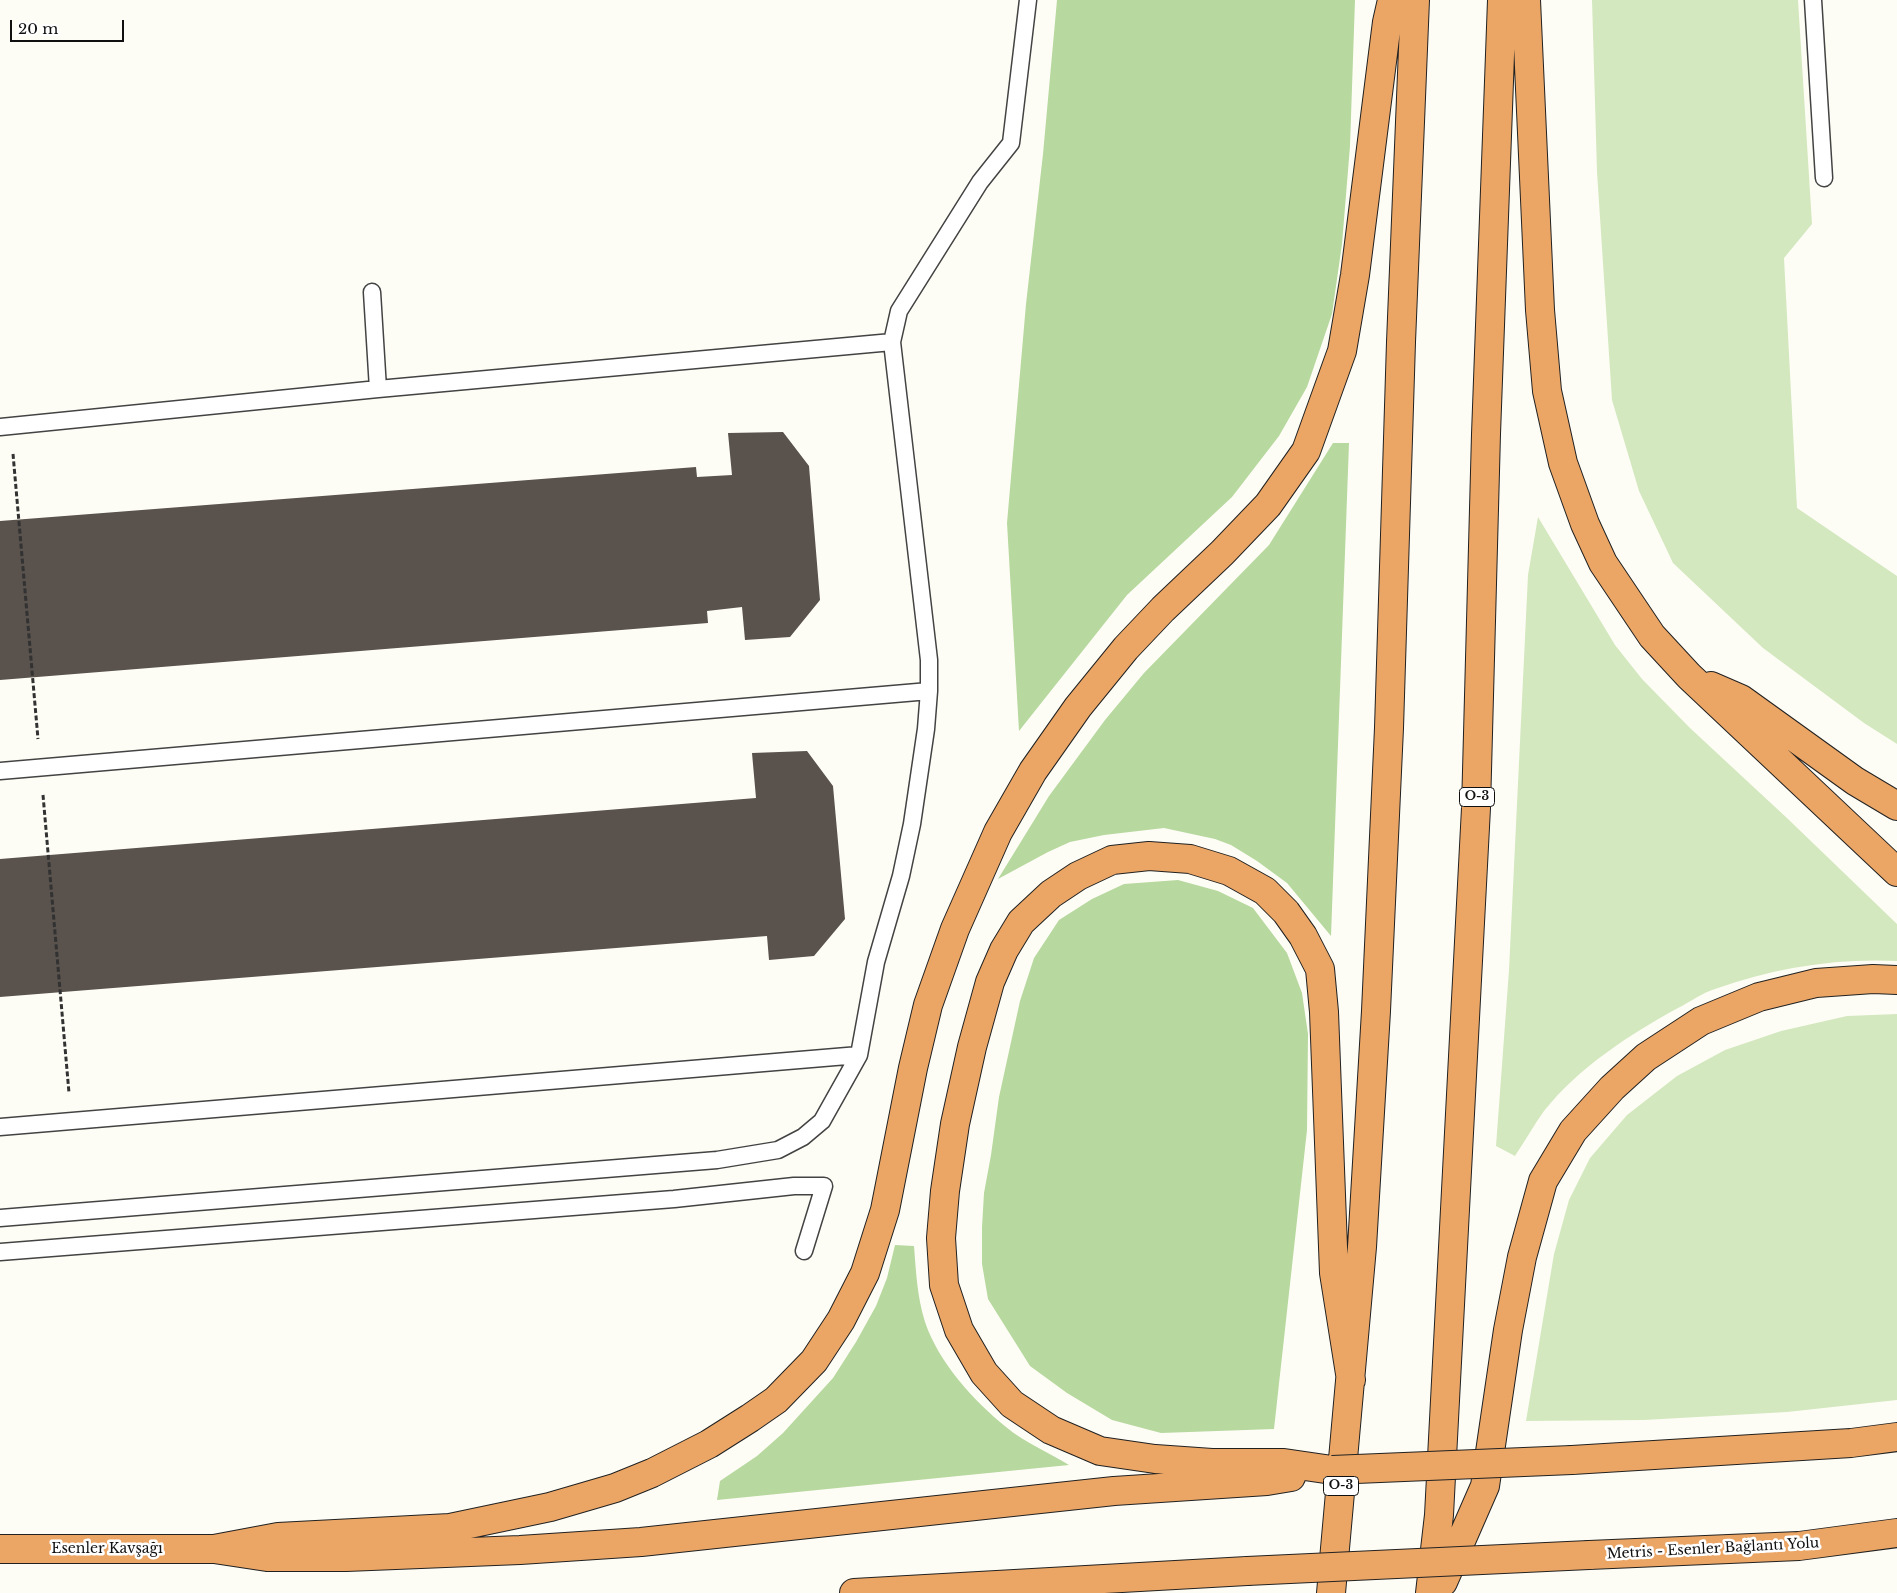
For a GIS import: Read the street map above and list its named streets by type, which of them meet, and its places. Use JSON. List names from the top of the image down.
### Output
{
  "streets": {
    "highway": ["O-3", "Esenler Kavşağı", "Metris - Esenler Bağlantı Yolu"]
  },
  "scale_bar": "20 m"
}
